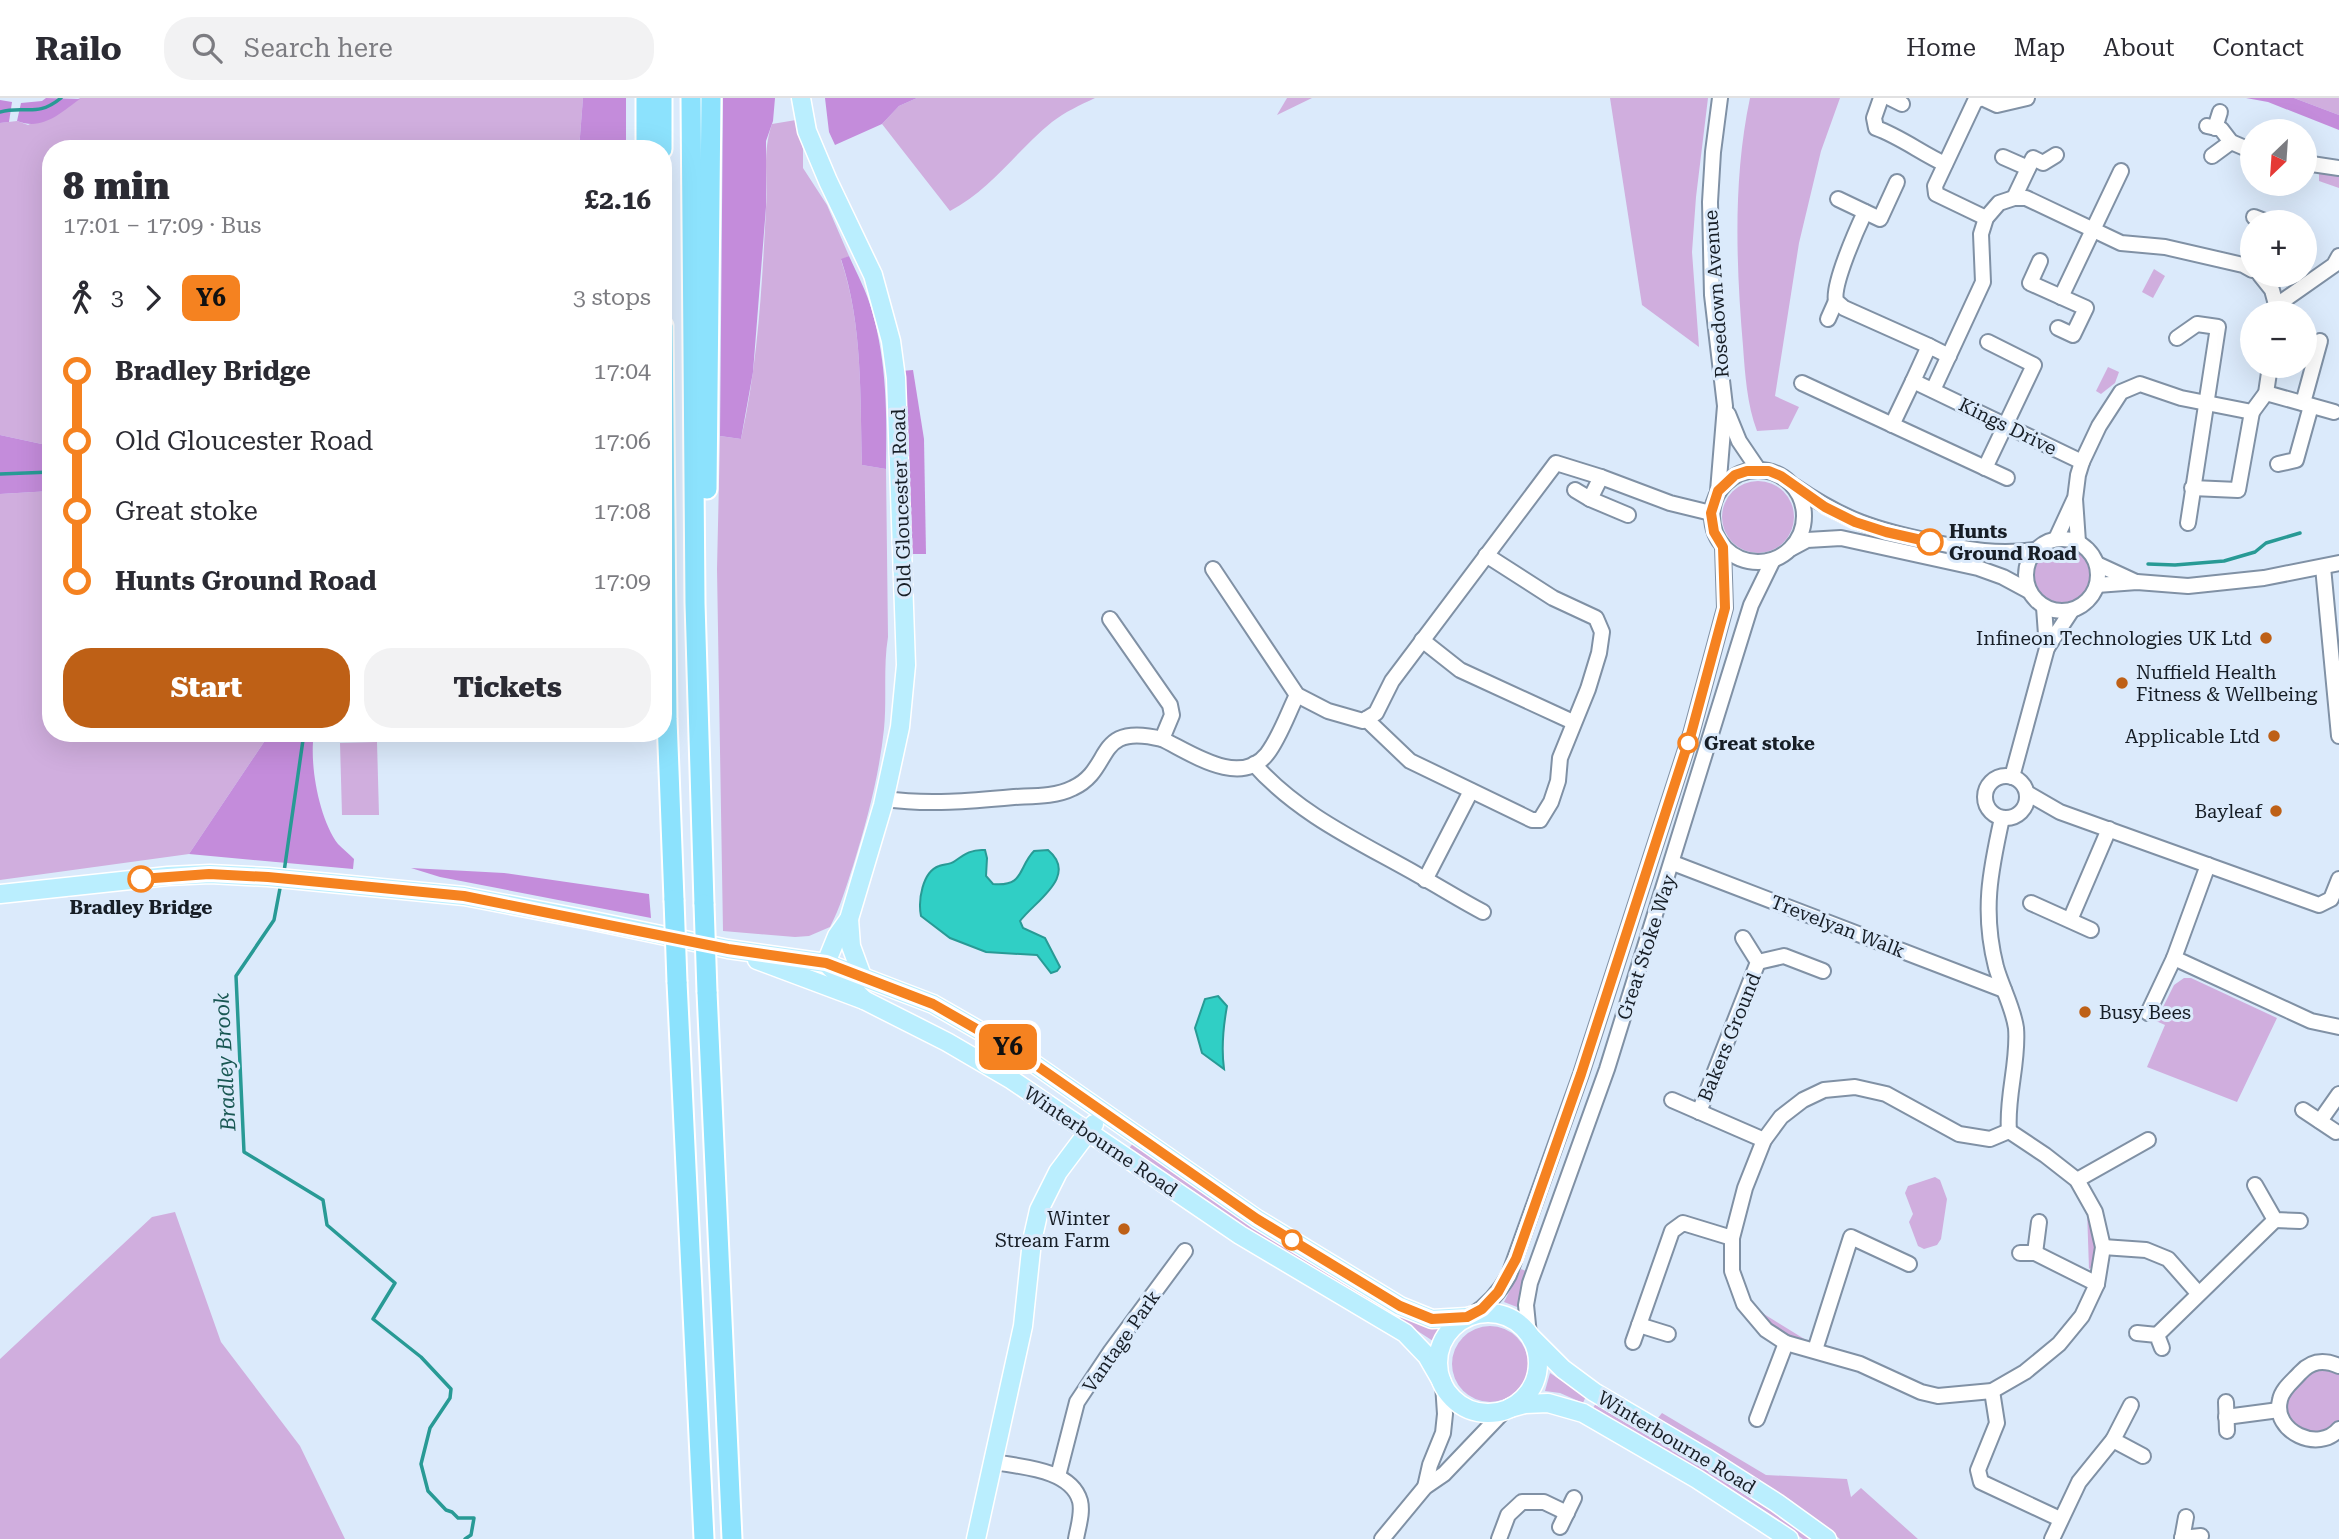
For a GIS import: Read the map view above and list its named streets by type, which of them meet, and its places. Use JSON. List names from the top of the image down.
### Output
{
  "streets": {
    "main road": ["Old Gloucester Road", "Winterbourne Road"],
    "street": [
      "Rosedown Avenue",
      "Kings Drive",
      "Trevelyan Walk",
      "Great Stoke Way",
      "Bakers Ground",
      "Vantage Park"
    ]
  },
  "crossings": [
    ["Rosedown Avenue", "Great Stoke Way"],
    ["Old Gloucester Road", "Winterbourne Road"],
    ["Trevelyan Walk", "Great Stoke Way"],
    ["Great Stoke Way", "Winterbourne Road"]
  ],
  "water": ["Bradley Brook"],
  "places": [
    "Hunts Ground Road",
    "Infineon Technologies UK Ltd",
    "Nuffield Health Fitness & Wellbeing",
    "Applicable Ltd",
    "Great stoke",
    "Bayleaf",
    "Bradley Bridge",
    "Busy Bees",
    "Winter Stream Farm"
  ],
  "lines": ["bus line Y6"],
  "north": "bottom left",
  "page": {
    "header": "Railo",
    "search": "Search here",
    "nav": [
      "Home",
      "Map",
      "About",
      "Contact"
    ],
    "on_map": "Y6",
    "map_buttons": ["+", "−"],
    "heading": ["8 min", "17:01 – 17:09 · Bus", "£2.16"],
    "legs": ["3", "Y6", "3 stops"],
    "list": [
      {
        "name": "Bradley Bridge",
        "value": "17:04"
      },
      {
        "name": "Old Gloucester Road",
        "value": "17:06"
      },
      {
        "name": "Great stoke",
        "value": "17:08"
      },
      {
        "name": "Hunts Ground Road",
        "value": "17:09"
      }
    ],
    "buttons": ["Start", "Tickets"]
  }
}
